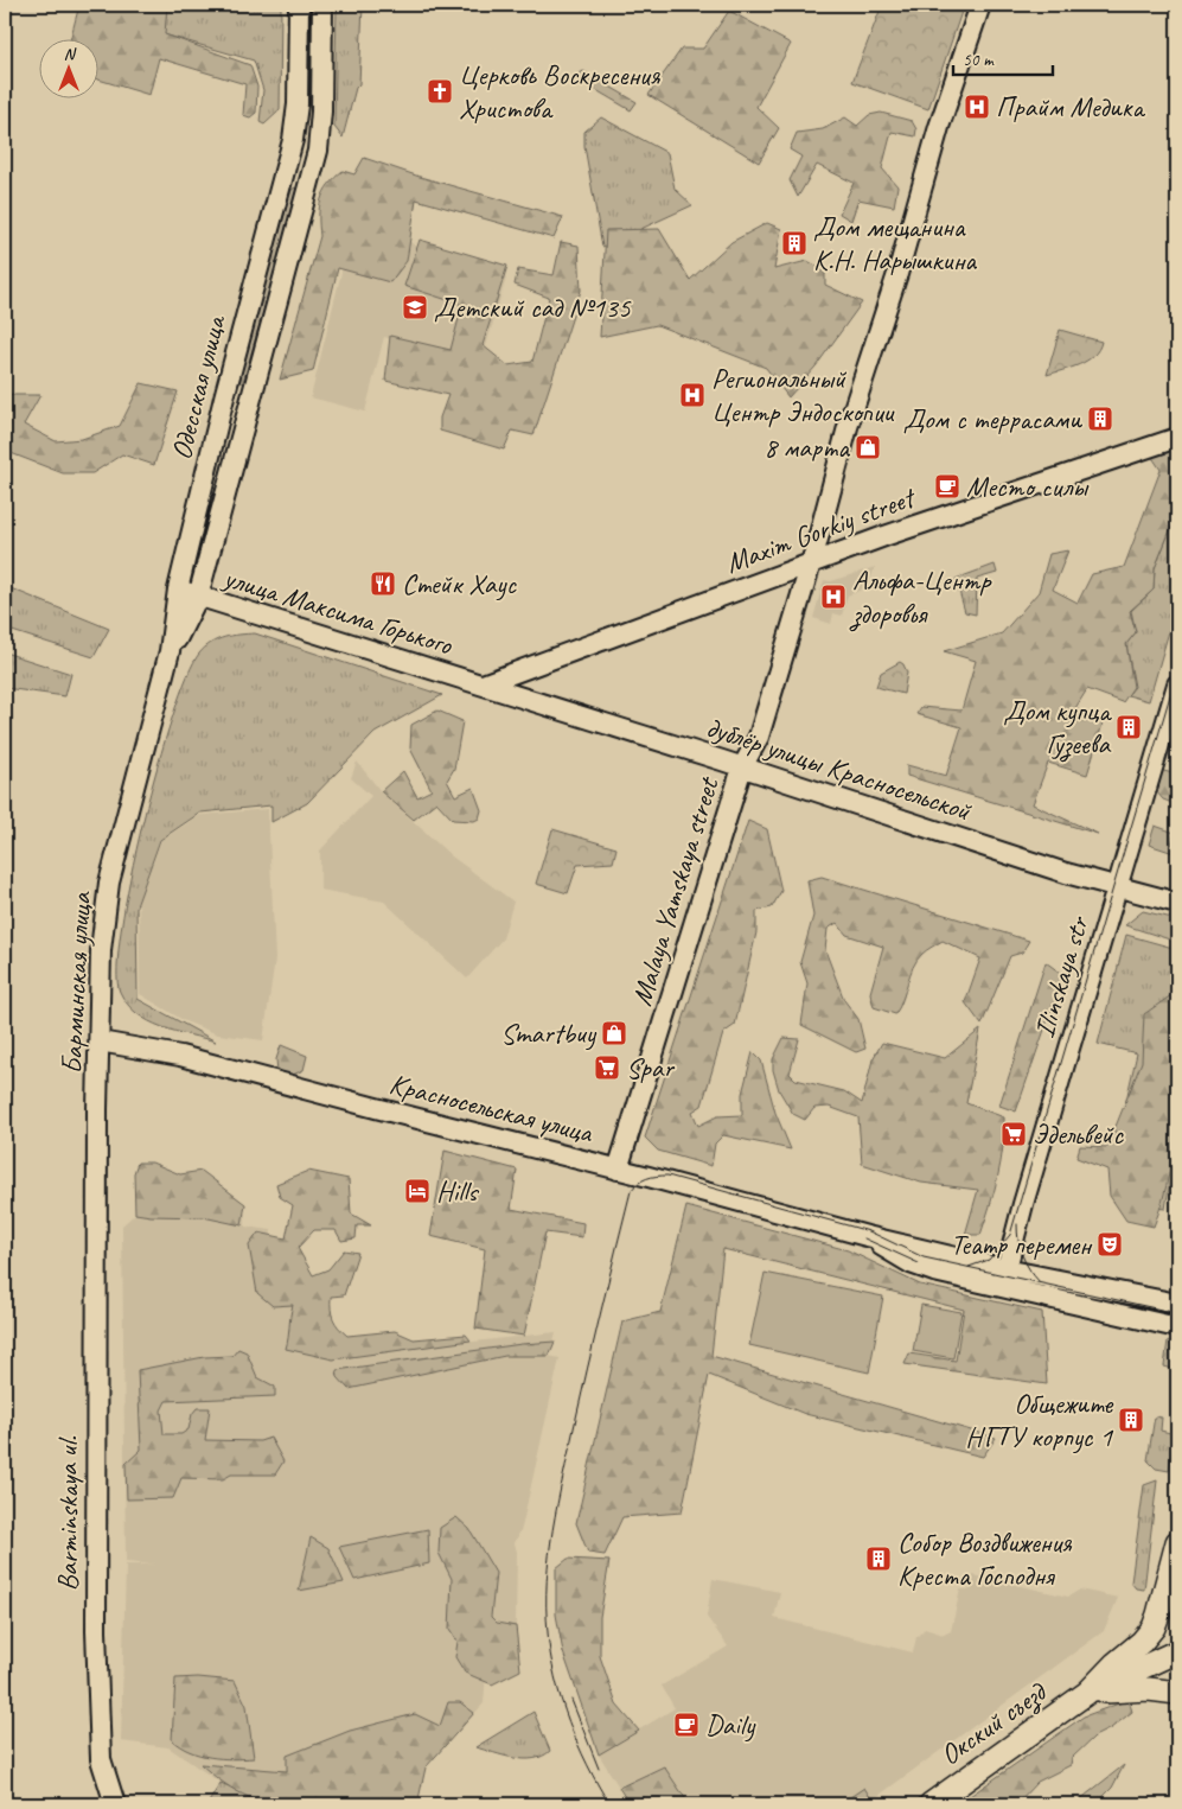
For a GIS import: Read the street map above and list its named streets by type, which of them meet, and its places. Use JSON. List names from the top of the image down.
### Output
{
  "streets": {
    "main road": [
      "Одесская улица",
      "Maxim Gorkiy street",
      "улица Максима Горького",
      "дублёр улицы Красносельской",
      "Malaya Yamskaya street",
      "Ilinskaya str",
      "Барминская улица",
      "Красносельская улица",
      "Окский съезд"
    ]
  },
  "crossings": [
    ["Одесская улица", "улица Максима Горького"],
    ["Одесская улица", "Барминская улица"],
    ["Maxim Gorkiy street", "улица Максима Горького"],
    ["Maxim Gorkiy street", "дублёр улицы Красносельской"],
    ["Maxim Gorkiy street", "Malaya Yamskaya street"],
    ["улица Максима Горького", "дублёр улицы Красносельской"],
    ["дублёр улицы Красносельской", "Malaya Yamskaya street"],
    ["дублёр улицы Красносельской", "Ilinskaya str"],
    ["Malaya Yamskaya street", "Красносельская улица"],
    ["Ilinskaya str", "Красносельская улица"],
    ["Барминская улица", "Красносельская улица"]
  ],
  "places": {
    "church": ["Церковь Воскресения Христова"],
    "hospital": ["Прайм Медика", "Региональный Центр Эндоскопии", "Альфа-Центр здоровья"],
    "building": [
      "Дом мещанина К.Н. Нарышкина",
      "Дом с террасами",
      "Дом купца Гузеева",
      "Общежите НГТУ корпус 1",
      "Собор Воздвижения Креста Господня"
    ],
    "school or university": ["Детский сад №135"],
    "shop": ["8 марта", "Smartbuy"],
    "cafe": ["Место силы", "Daily"],
    "restaurant": ["Стейк Хаус"],
    "supermarket": ["Spar", "Эдельвейс"],
    "hotel": ["Hills"],
    "theatre": ["Театр перемен"]
  },
  "scale_bar": "50 m",
  "north": "top"
}
